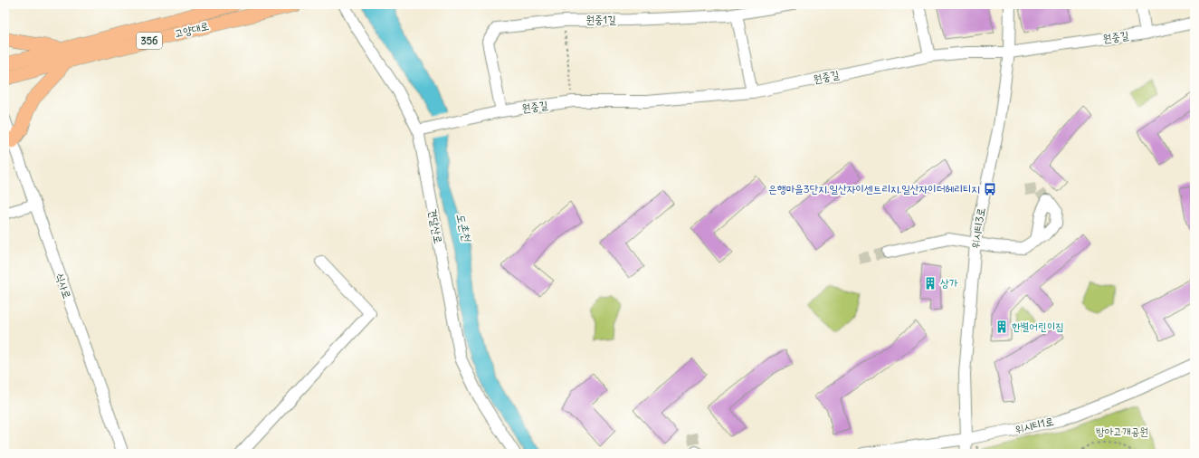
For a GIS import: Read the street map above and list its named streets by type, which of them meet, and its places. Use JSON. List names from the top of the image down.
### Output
{
  "streets": {
    "main road": ["고양대로", "356"],
    "street": [
      "원중1길",
      "원중길",
      "견달산로",
      "위시티3로",
      "식사로",
      "위시티1로"
    ]
  },
  "crossings": [
    ["원중1길", "원중길"],
    ["원중길", "견달산로"],
    ["원중길", "위시티3로"],
    ["위시티3로", "위시티1로"]
  ],
  "water": ["도촌천"],
  "parks": ["방아고개공원"],
  "places": {
    "bus stop": ["은행마을3단지.일산자이센트리지.일산자이더헤리티지"],
    "building": ["상가", "한별어린이집"]
  }
}
